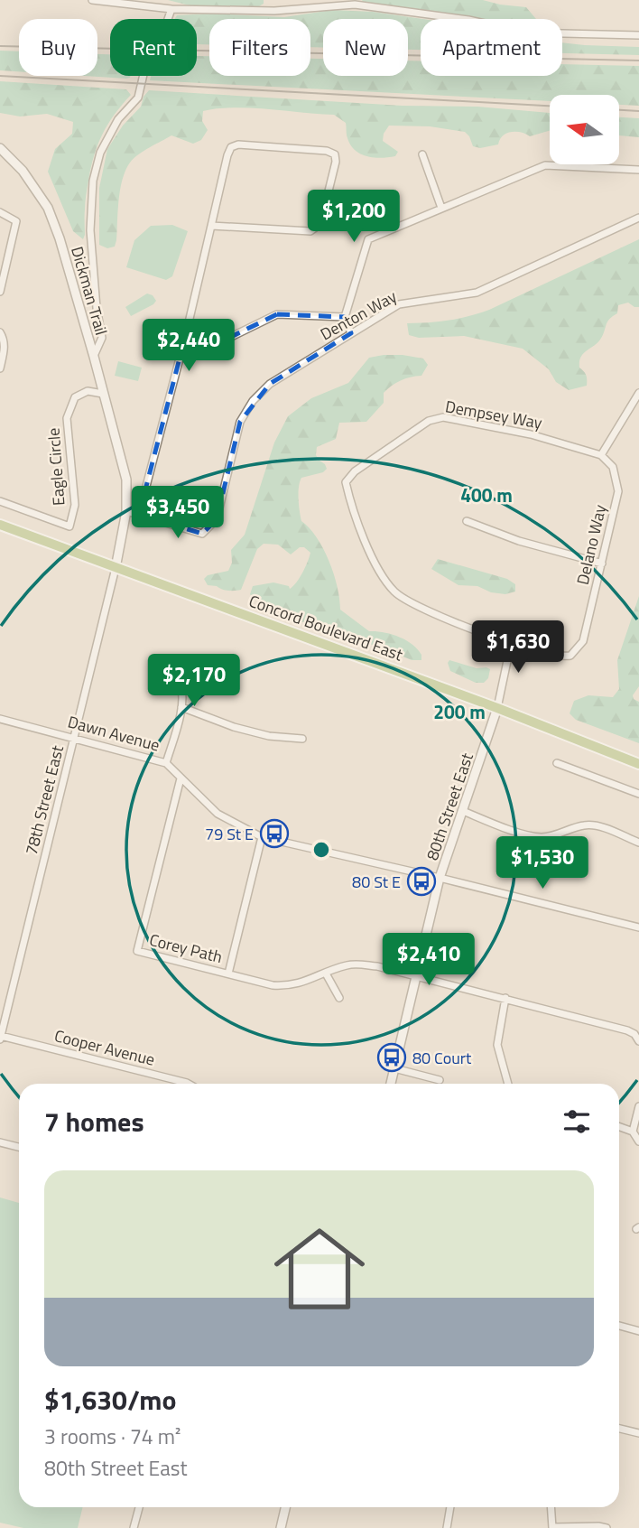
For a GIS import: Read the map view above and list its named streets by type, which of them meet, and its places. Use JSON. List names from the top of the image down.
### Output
{
  "streets": {
    "main road": ["Concord Boulevard East"],
    "street": [
      "Dickman Trail",
      "Denton Way",
      "Dempsey Way",
      "Eagle Circle",
      "Delano Way",
      "Dawn Avenue",
      "78th Street East",
      "80th Street East",
      "Corey Path",
      "Cooper Avenue"
    ]
  },
  "crossings": [
    ["Dickman Trail", "Eagle Circle"],
    ["Dickman Trail", "Concord Boulevard East"],
    ["Dickman Trail", "78th Street East"],
    ["Dempsey Way", "Delano Way"],
    ["Dempsey Way", "80th Street East"],
    ["Delano Way", "80th Street East"],
    ["Concord Boulevard East", "78th Street East"],
    ["Concord Boulevard East", "80th Street East"],
    ["Dawn Avenue", "78th Street East"],
    ["Dawn Avenue", "80th Street East"],
    ["Dawn Avenue", "Corey Path"],
    ["78th Street East", "Cooper Avenue"],
    ["80th Street East", "Corey Path"]
  ],
  "places": {
    "bus stop": ["79 St E", "80 St E", "80 Court"]
  },
  "north": "left",
  "page": {
    "chip": [
      "Buy",
      "Rent",
      "Filters",
      "New",
      "Apartment"
    ],
    "price": [
      "$1,200",
      "$2,440",
      "$3,450",
      "$1,630",
      "$2,170",
      "$1,530",
      "$2,410"
    ],
    "heading": "7 homes",
    "list": [
      {
        "name": "$1,630/mo",
        "note": "3 rooms · 74 m² · 80th Street East"
      }
    ]
  },
  "rings": ["400 m", "200 m"]
}
